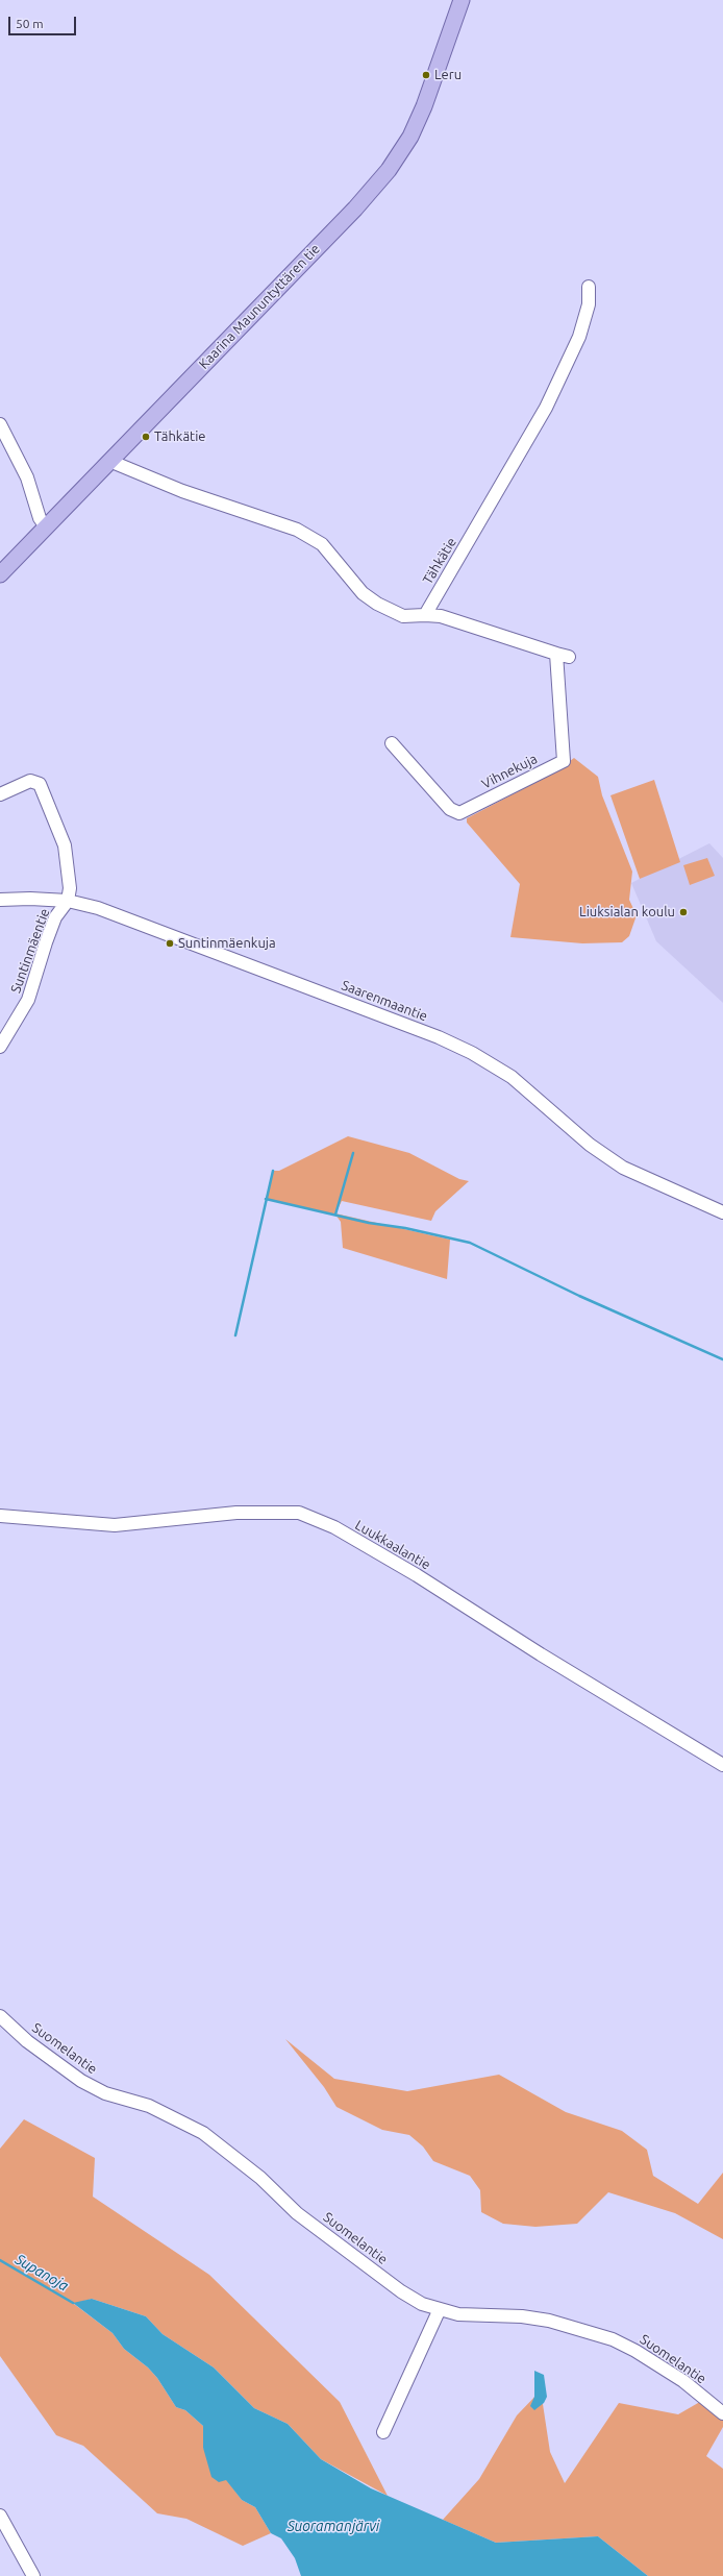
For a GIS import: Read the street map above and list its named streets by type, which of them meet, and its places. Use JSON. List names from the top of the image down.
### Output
{
  "streets": {
    "main road": ["Kaarina Maununtyttären tie"],
    "street": [
      "Tähkätie",
      "Vihnekuja",
      "Suntinmäentie",
      "Saarenmaantie",
      "Luukkaalantie",
      "Suomelantie"
    ]
  },
  "crossings": [
    ["Tähkätie", "Vihnekuja"],
    ["Suntinmäentie", "Saarenmaantie"]
  ],
  "water": ["Supanoja", "Suoramanjärvi"],
  "places": [
    "Leru",
    "Tähkätie",
    "Liuksialan koulu",
    "Suntinmäenkuja"
  ],
  "scale_bar": "50 m"
}
